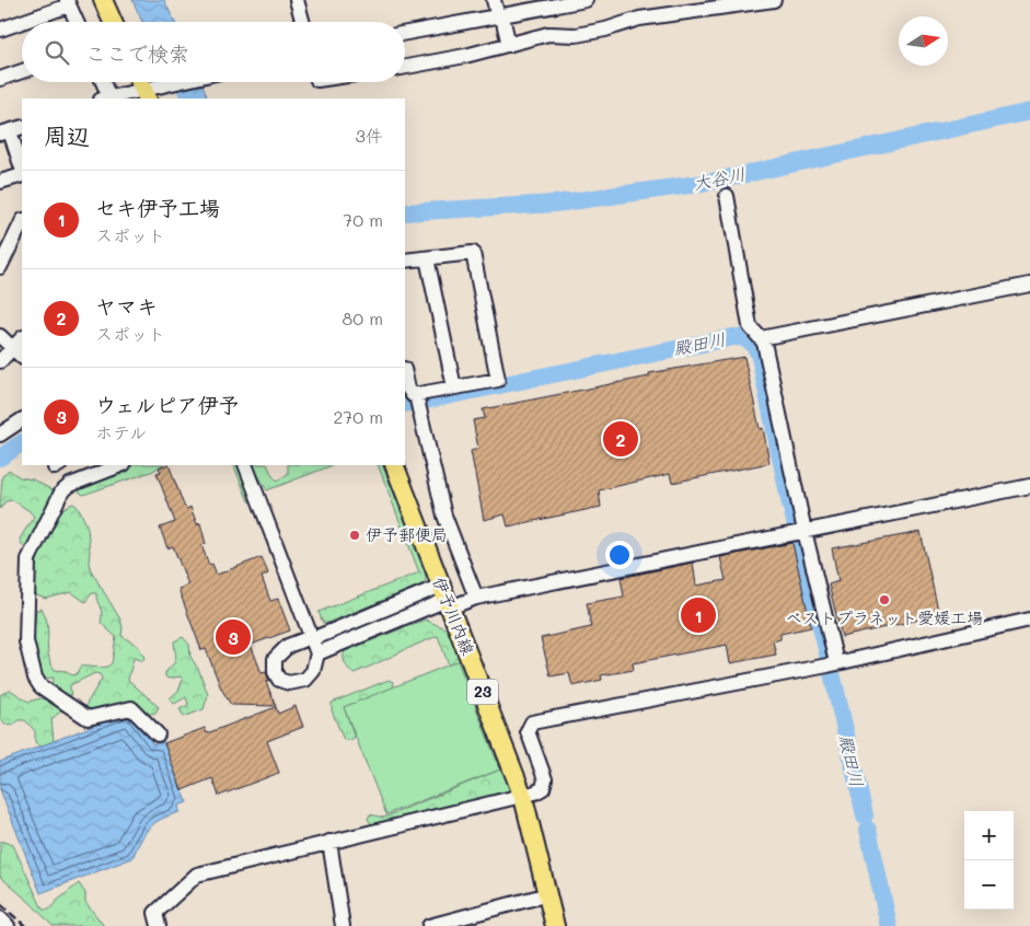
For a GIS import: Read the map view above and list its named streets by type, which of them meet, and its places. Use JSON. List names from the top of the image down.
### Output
{
  "streets": {
    "main road": ["伊予川内線", "23"]
  },
  "water": ["大谷川", "殿田川"],
  "places": ["伊予郵便局", "ベストプラネット愛媛工場"],
  "north": "right",
  "page": {
    "search": "ここで検索",
    "heading": ["周辺", "3件"],
    "list": [
      {
        "mark": "1",
        "name": "セキ伊予工場",
        "note": "スポット",
        "value": "70 m"
      },
      {
        "mark": "2",
        "name": "ヤマキ",
        "note": "スポット",
        "value": "80 m"
      },
      {
        "mark": "3",
        "name": "ウェルピア伊予",
        "note": "ホテル",
        "value": "270 m"
      }
    ],
    "pins": ["2", "1", "3"],
    "map_buttons": ["+", "−"]
  }
}
